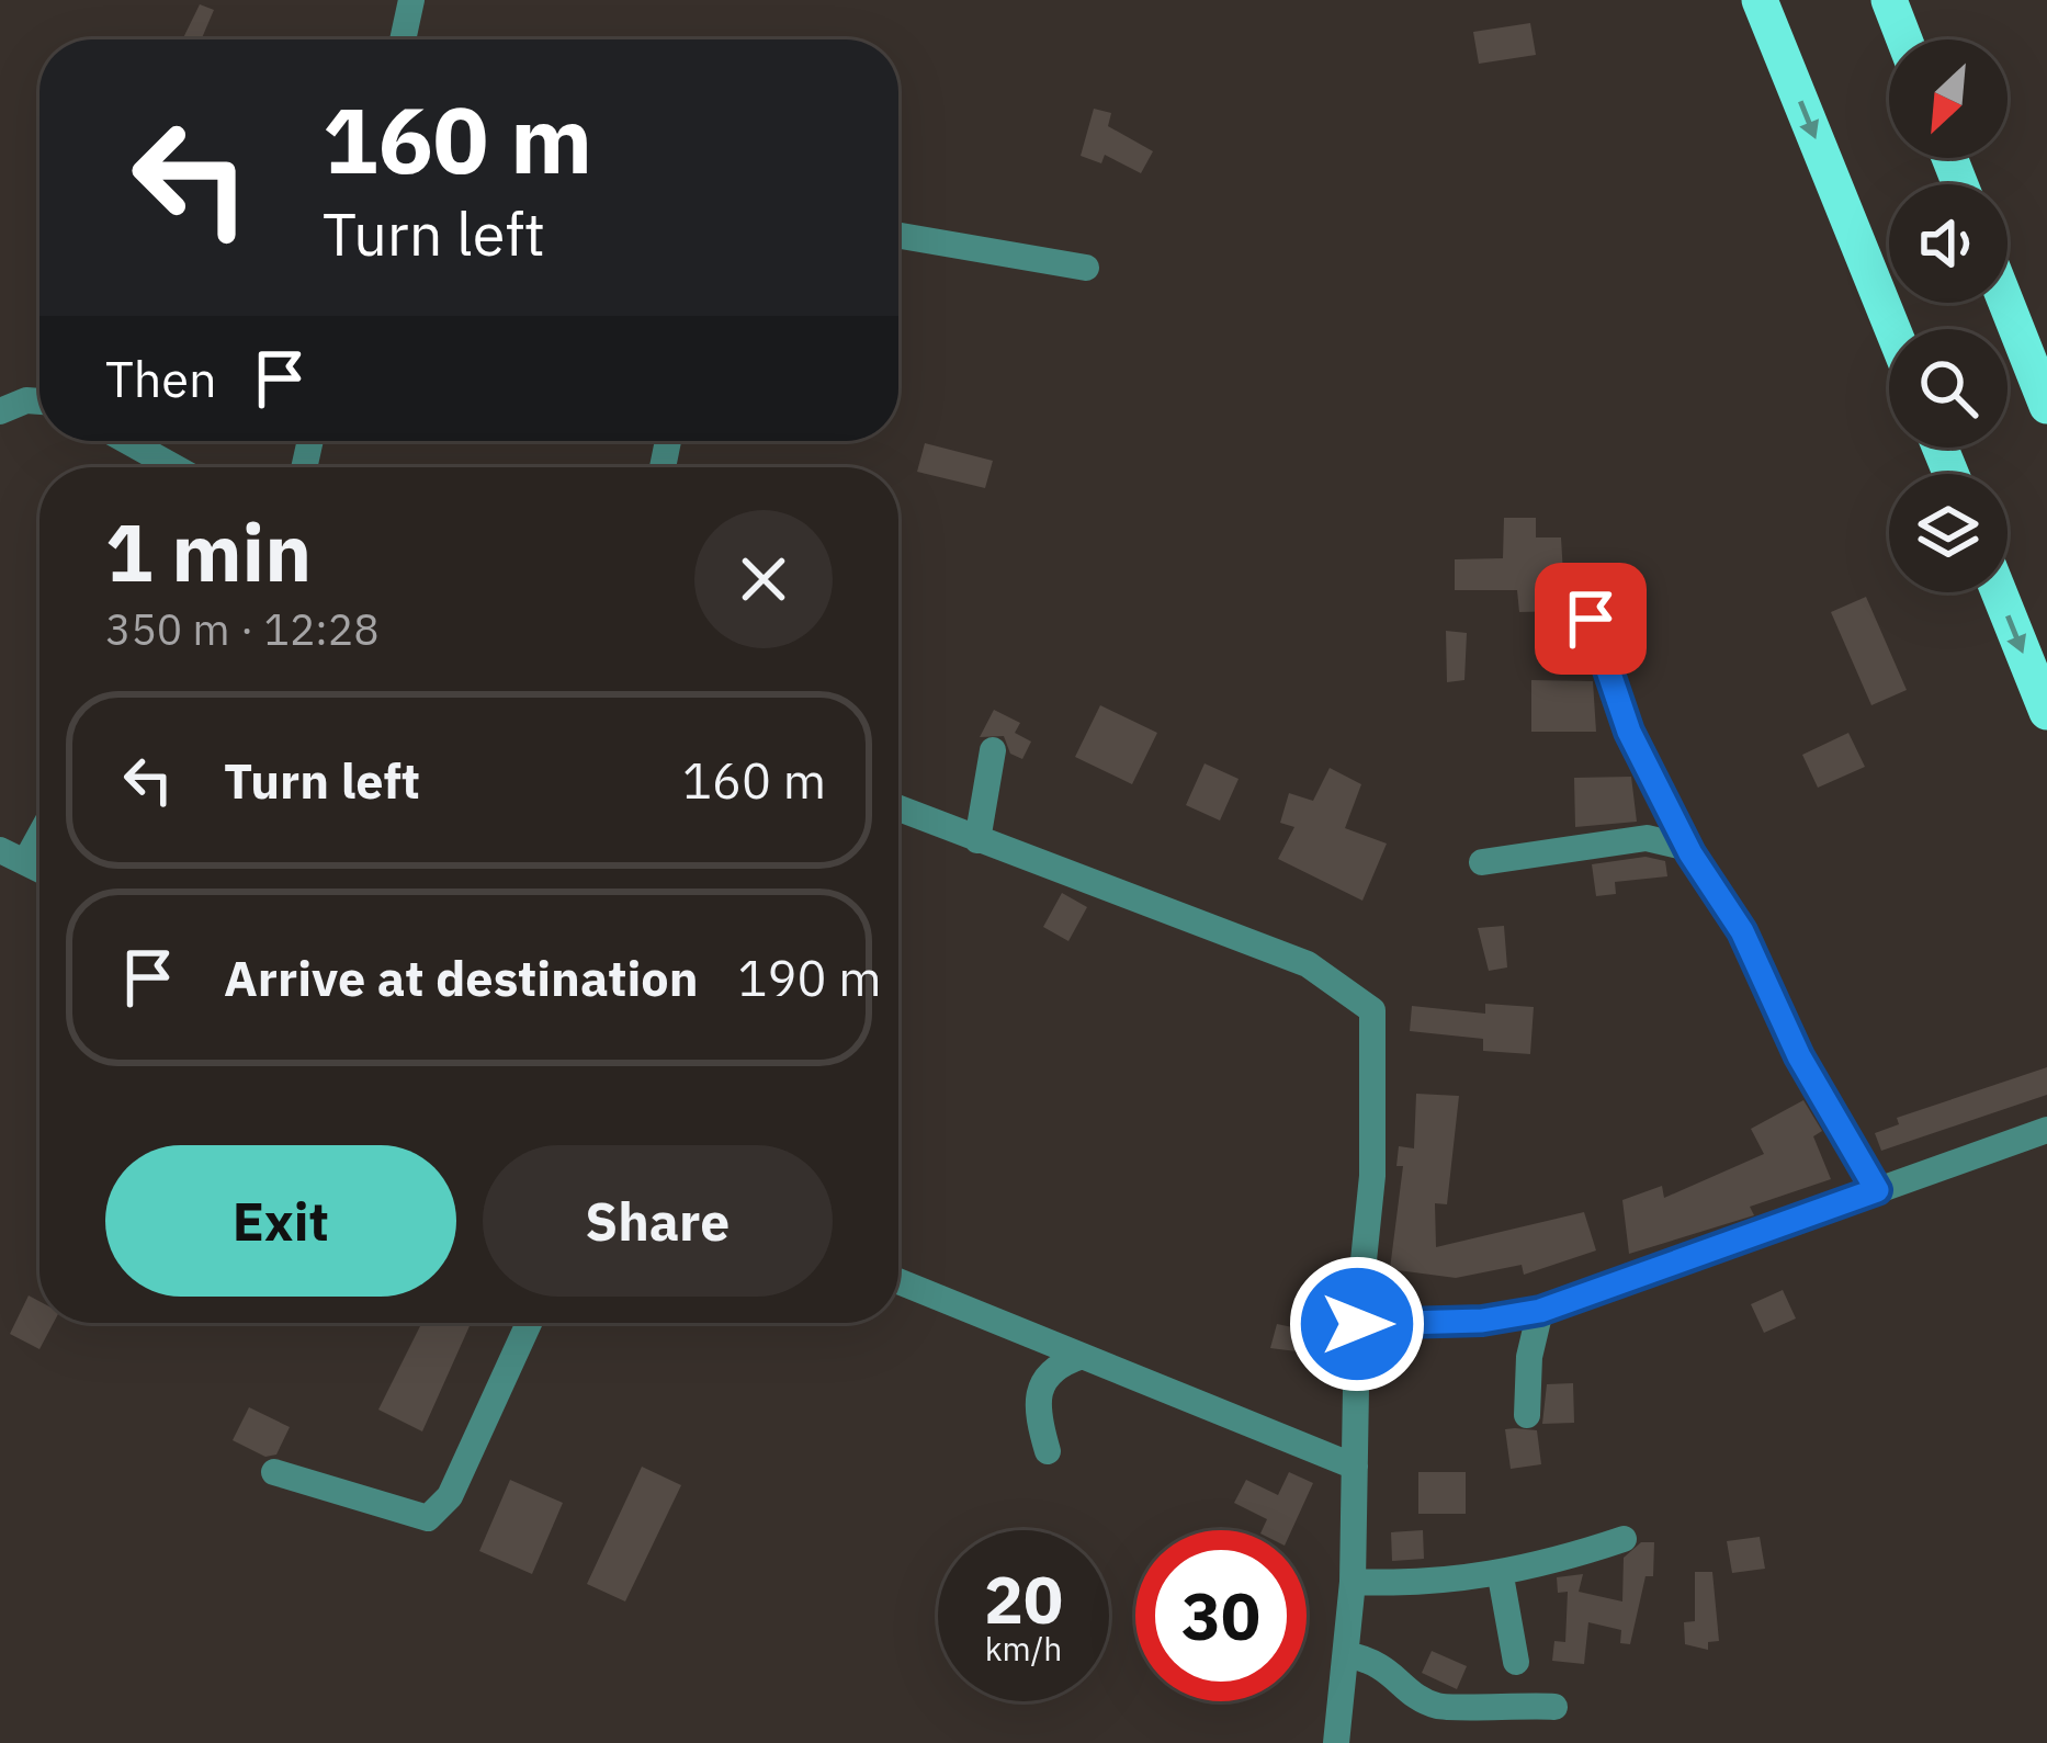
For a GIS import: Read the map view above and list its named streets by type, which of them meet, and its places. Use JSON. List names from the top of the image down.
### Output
{
  "north": "bottom left",
  "page": {
    "turn": ["160 m", "Turn left"],
    "then": "Then",
    "heading": ["1 min", "350 m · 12:28"],
    "list": [
      {
        "name": "Turn left",
        "value": "160 m"
      },
      {
        "name": "Arrive at destination",
        "value": "190 m"
      }
    ],
    "buttons": ["Exit", "Share"],
    "speed": "20 km/h",
    "limit": "30"
  }
}
